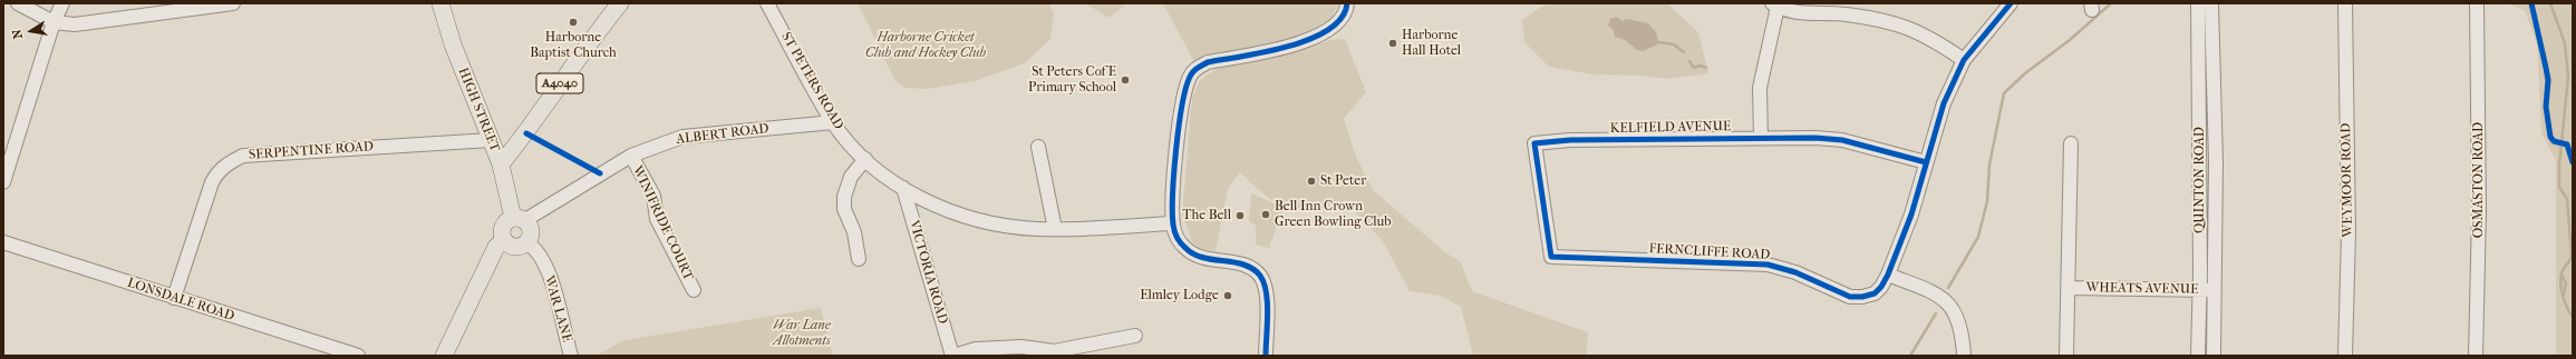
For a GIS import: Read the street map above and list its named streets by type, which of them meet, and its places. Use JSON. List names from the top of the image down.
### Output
{
  "streets": {
    "main road": ["A4040", "HIGH STREET"],
    "street": [
      "ST PETERS ROAD",
      "KELFIELD AVENUE",
      "ALBERT ROAD",
      "SERPENTINE ROAD",
      "QUINTON ROAD",
      "WEYMOOR ROAD",
      "OSMASTON ROAD",
      "WINIFRIDE COURT",
      "FERNCLIFFE ROAD",
      "VICTORIA ROAD",
      "WHEATS AVENUE",
      "LONSDALE ROAD",
      "WAR LANE"
    ]
  },
  "crossings": [
    ["ST PETERS ROAD", "ALBERT ROAD"],
    ["ST PETERS ROAD", "VICTORIA ROAD"],
    ["A4040", "HIGH STREET"],
    ["HIGH STREET", "ALBERT ROAD"],
    ["HIGH STREET", "SERPENTINE ROAD"],
    ["HIGH STREET", "WAR LANE"],
    ["KELFIELD AVENUE", "FERNCLIFFE ROAD"],
    ["ALBERT ROAD", "WINIFRIDE COURT"],
    ["ALBERT ROAD", "WAR LANE"],
    ["SERPENTINE ROAD", "LONSDALE ROAD"],
    ["QUINTON ROAD", "WHEATS AVENUE"]
  ],
  "parks": ["Harborne Cricket Club and Hockey Club", "War Lane Allotments"],
  "places": [
    "Harborne Baptist Church",
    "Harborne Hall Hotel",
    "St Peters CofE Primary School",
    "St Peter",
    "Bell Inn Crown Green Bowling Club",
    "The Bell",
    "Elmley Lodge"
  ],
  "north": "left"
}
